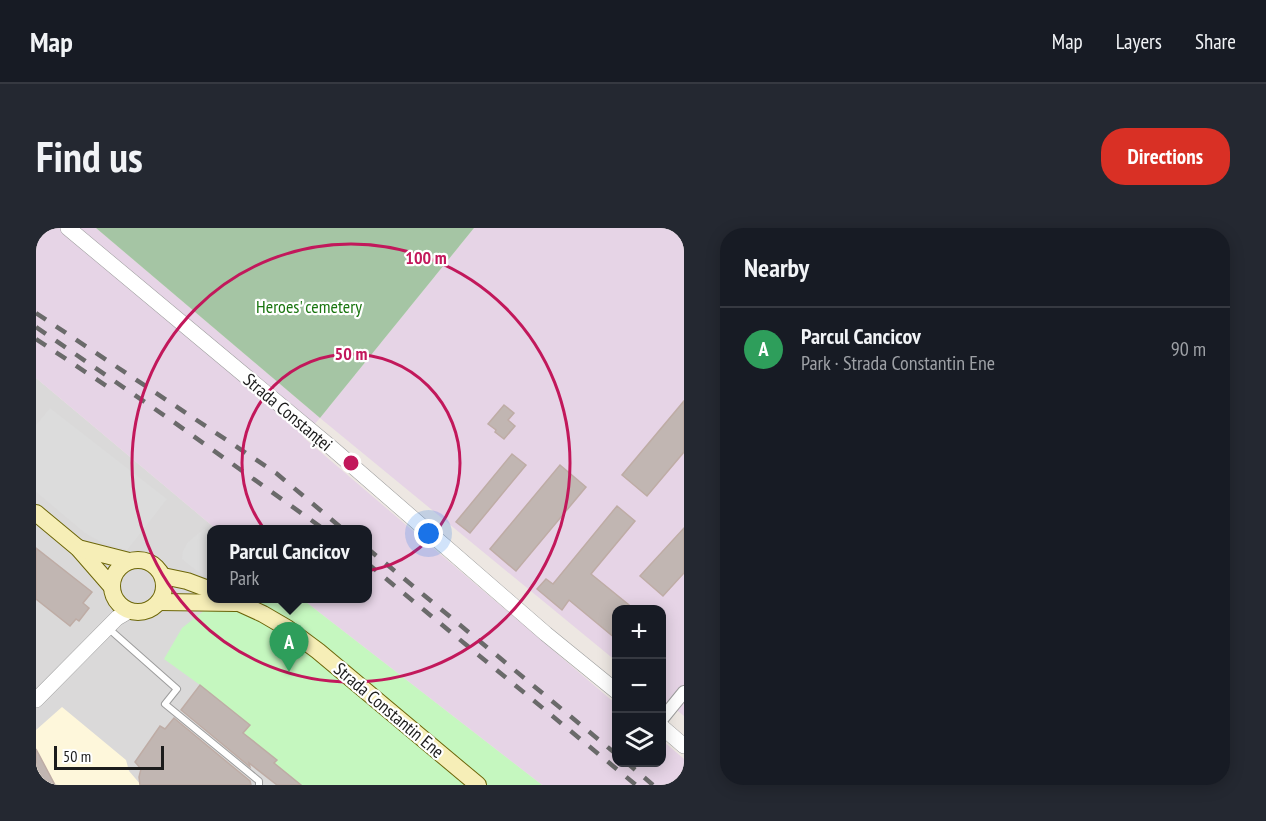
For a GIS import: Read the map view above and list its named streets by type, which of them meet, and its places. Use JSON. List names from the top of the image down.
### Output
{
  "streets": {
    "main road": ["Strada Constantin Ene"],
    "street": ["Strada Constanței"]
  },
  "parks": ["Heroes' cemetery"],
  "scale_bar": "50 m",
  "page": {
    "header": "Map",
    "nav": ["Map", "Layers", "Share"],
    "buttons": "Directions",
    "title": "Find us",
    "heading": "Nearby",
    "list": [
      {
        "mark": "A",
        "name": "Parcul Cancicov",
        "note": "Park · Strada Constantin Ene",
        "value": "90 m"
      }
    ],
    "popup": ["Parcul Cancicov", "Park"],
    "map_buttons": ["+", "−"],
    "pins": "A",
    "scale": "50 m"
  },
  "rings": ["100 m", "50 m"]
}
